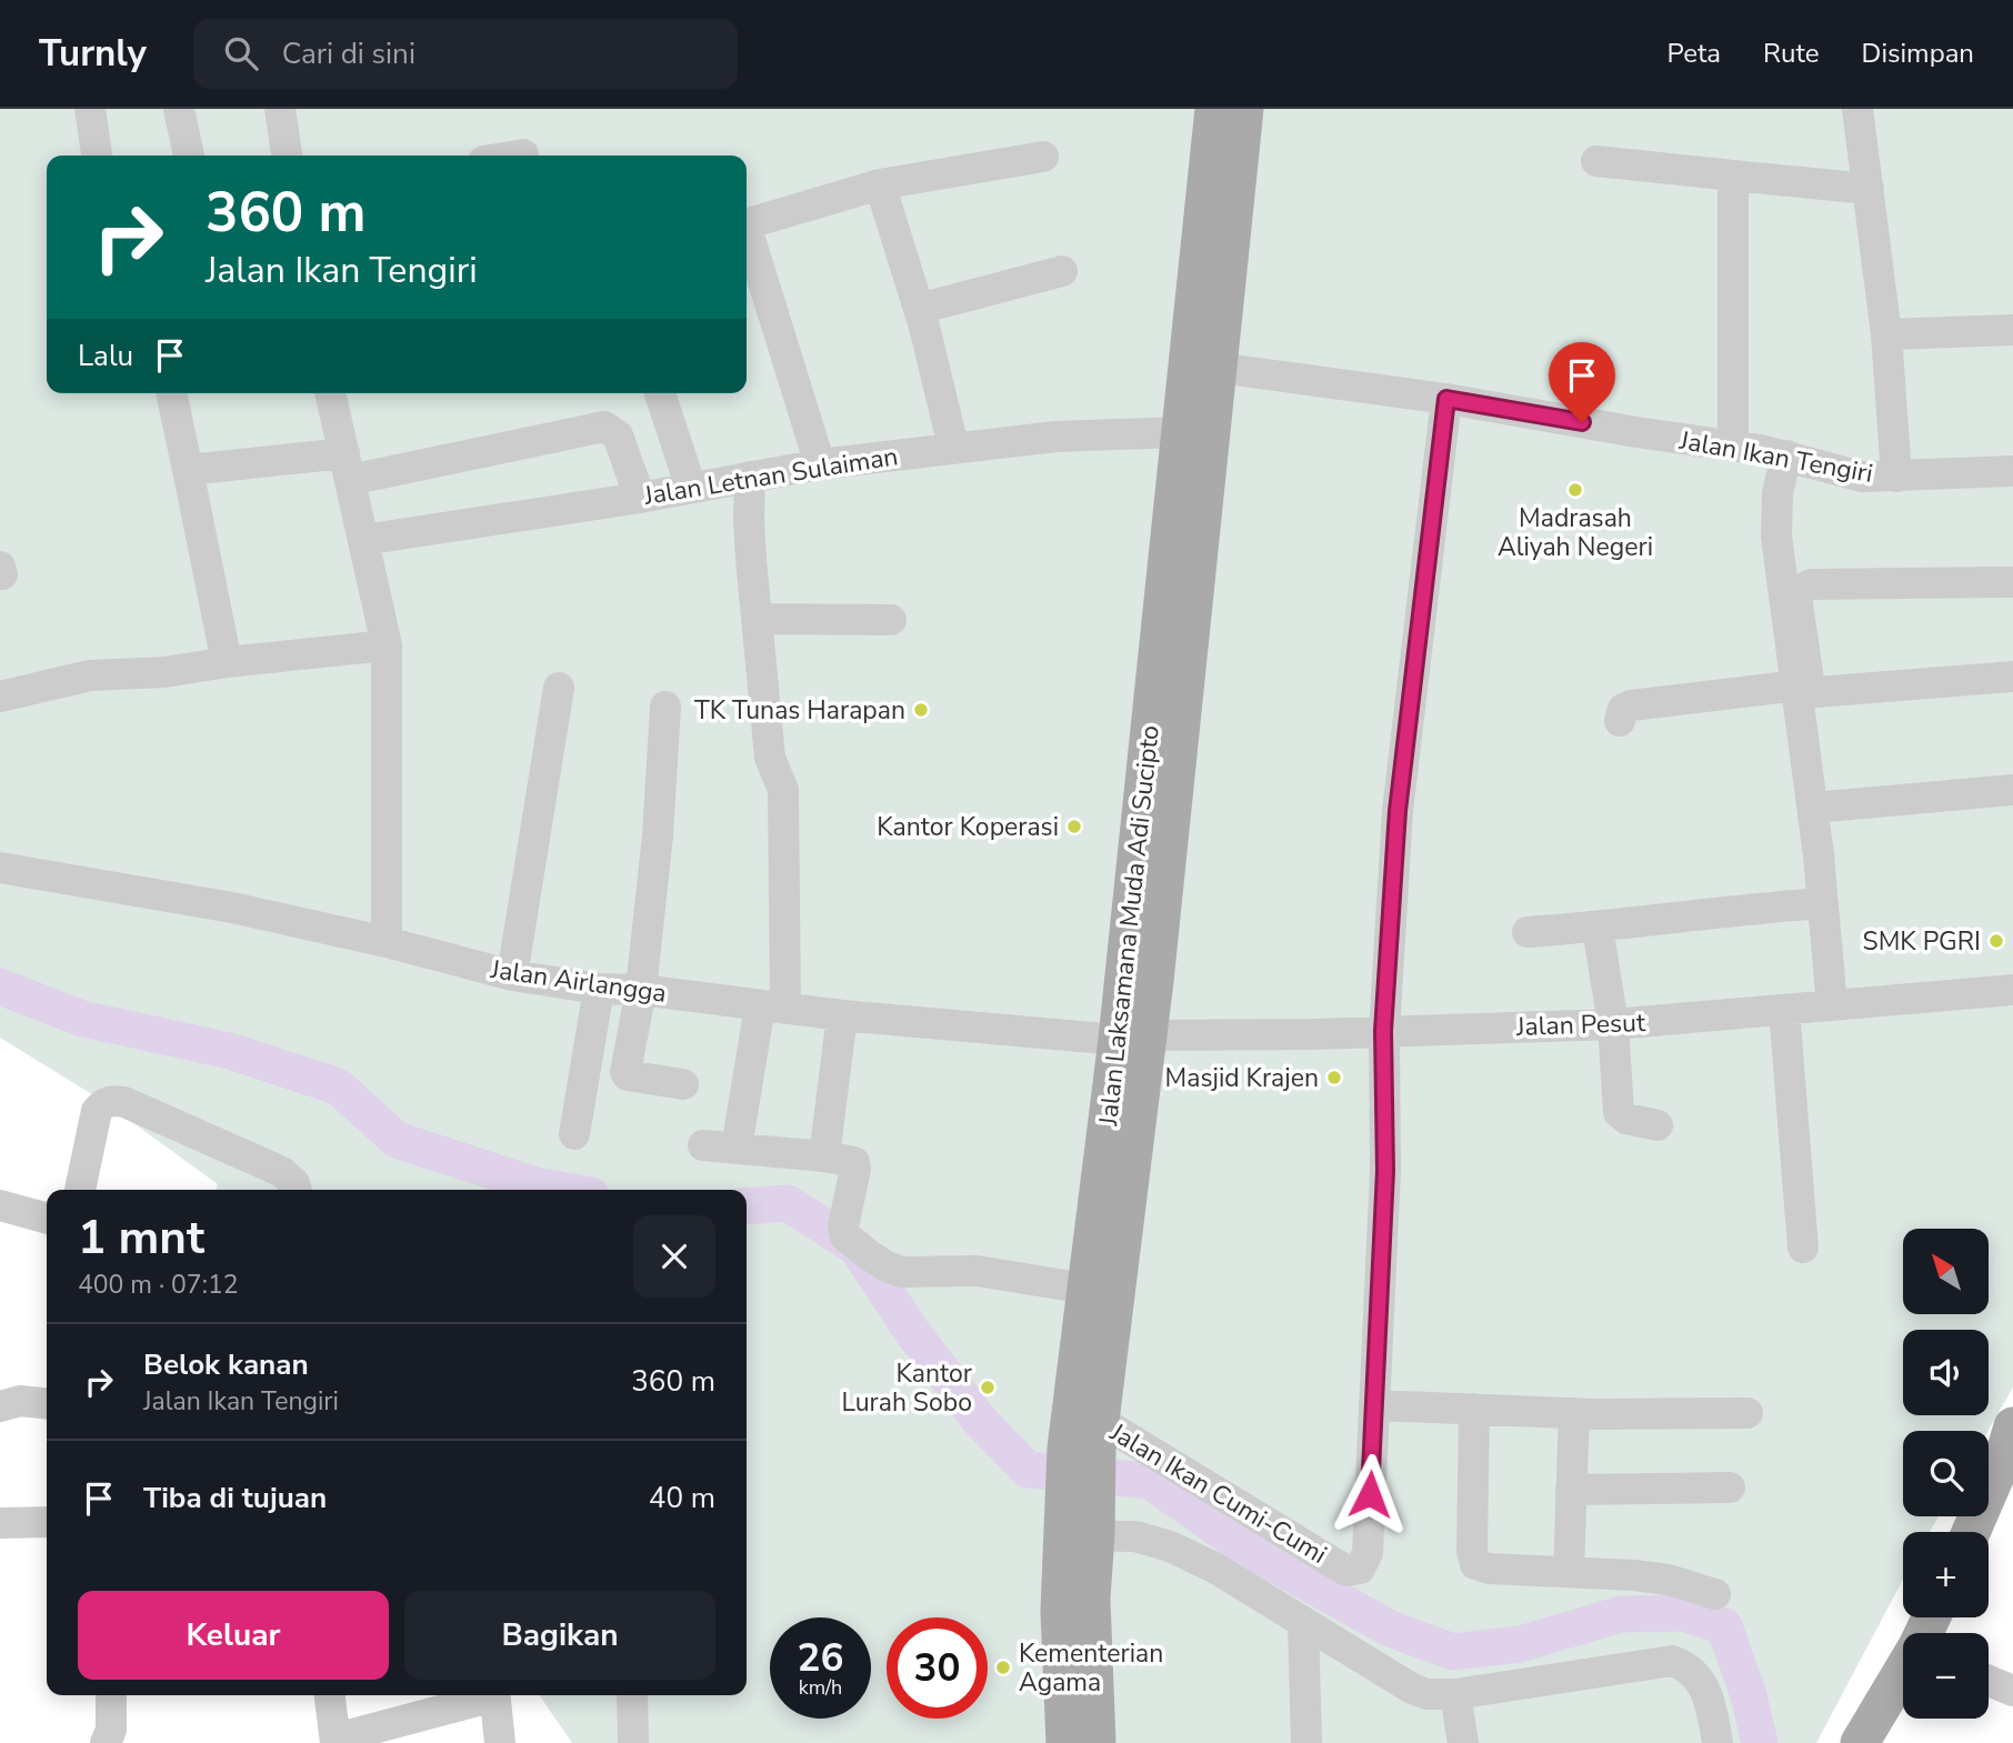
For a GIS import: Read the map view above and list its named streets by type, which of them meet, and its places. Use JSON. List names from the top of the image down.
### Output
{
  "streets": {
    "main road": ["Jalan Laksamana Muda Adi Sucipto"],
    "street": [
      "Jalan Ikan Tengiri",
      "Jalan Letnan Sulaiman",
      "Jalan Airlangga",
      "Jalan Pesut",
      "Jalan Ikan Cumi-Cumi"
    ]
  },
  "crossings": [
    ["Jalan Ikan Tengiri", "Jalan Laksamana Muda Adi Sucipto"],
    ["Jalan Ikan Tengiri", "Jalan Ikan Cumi-Cumi"],
    ["Jalan Letnan Sulaiman", "Jalan Laksamana Muda Adi Sucipto"],
    ["Jalan Laksamana Muda Adi Sucipto", "Jalan Airlangga"],
    ["Jalan Laksamana Muda Adi Sucipto", "Jalan Pesut"],
    ["Jalan Laksamana Muda Adi Sucipto", "Jalan Ikan Cumi-Cumi"],
    ["Jalan Airlangga", "Jalan Pesut"],
    ["Jalan Pesut", "Jalan Ikan Cumi-Cumi"]
  ],
  "places": [
    "Madrasah Aliyah Negeri",
    "TK Tunas Harapan",
    "Kantor Koperasi",
    "SMK PGRI",
    "Masjid Krajen",
    "Kantor Lurah Sobo",
    "Kementerian Agama"
  ],
  "north": "top left",
  "page": {
    "header": "Turnly",
    "search": "Cari di sini",
    "nav": ["Peta", "Rute", "Disimpan"],
    "turn": ["360 m", "Jalan Ikan Tengiri"],
    "then": "Lalu",
    "heading": ["1 mnt", "400 m · 07:12"],
    "map_buttons": ["+", "−"],
    "list": [
      {
        "name": "Belok kanan",
        "note": "Jalan Ikan Tengiri",
        "value": "360 m"
      },
      {
        "name": "Tiba di tujuan",
        "value": "40 m"
      }
    ],
    "buttons": ["Keluar", "Bagikan"],
    "speed": "26 km/h",
    "limit": "30"
  }
}
